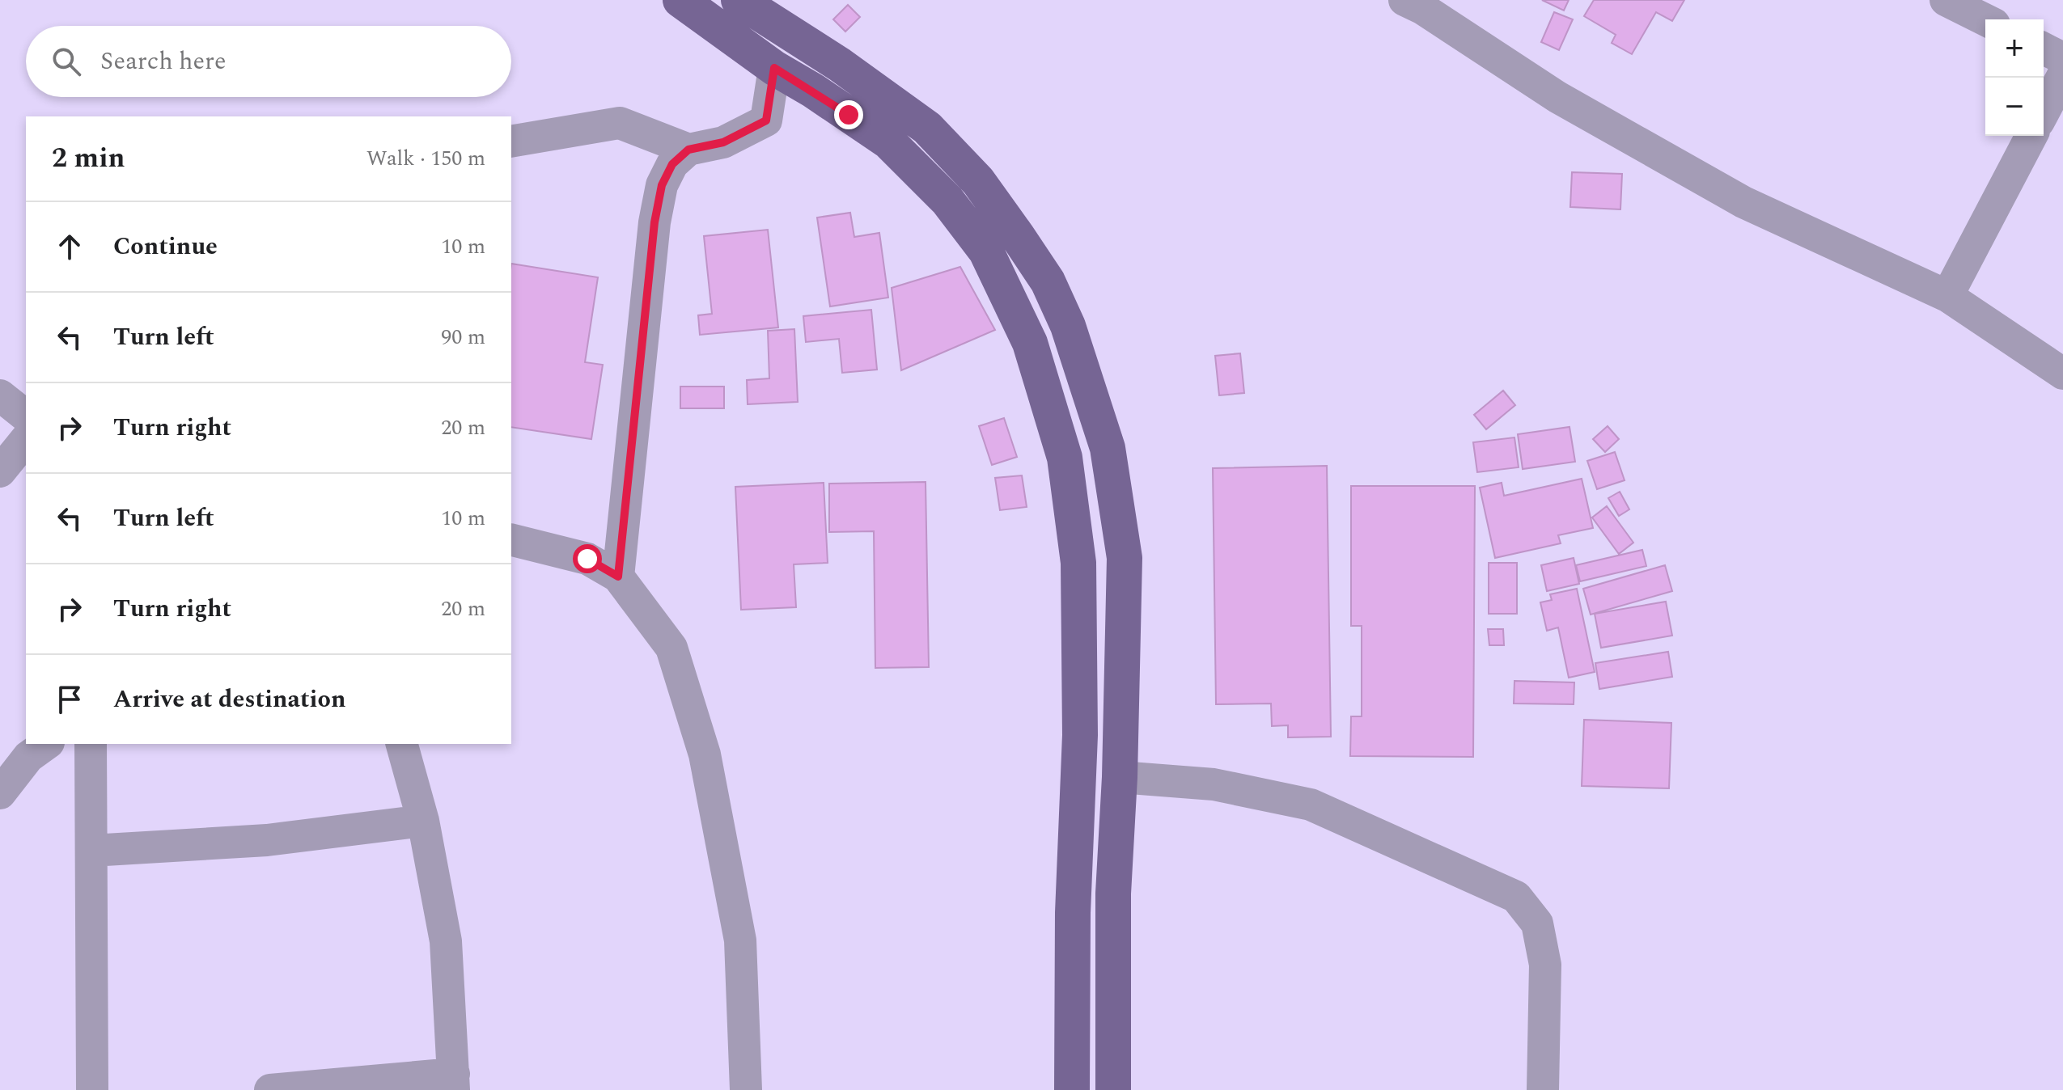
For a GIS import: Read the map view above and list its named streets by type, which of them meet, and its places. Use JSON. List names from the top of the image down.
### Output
{
  "page": {
    "map_buttons": ["+", "−"],
    "search": "Search here",
    "heading": ["2 min", "Walk · 150 m"],
    "list": [
      ["Continue", "10 m"],
      ["Turn left", "90 m"],
      ["Turn right", "20 m"],
      ["Turn left", "10 m"],
      ["Turn right", "20 m"],
      "Arrive at destination"
    ]
  }
}
